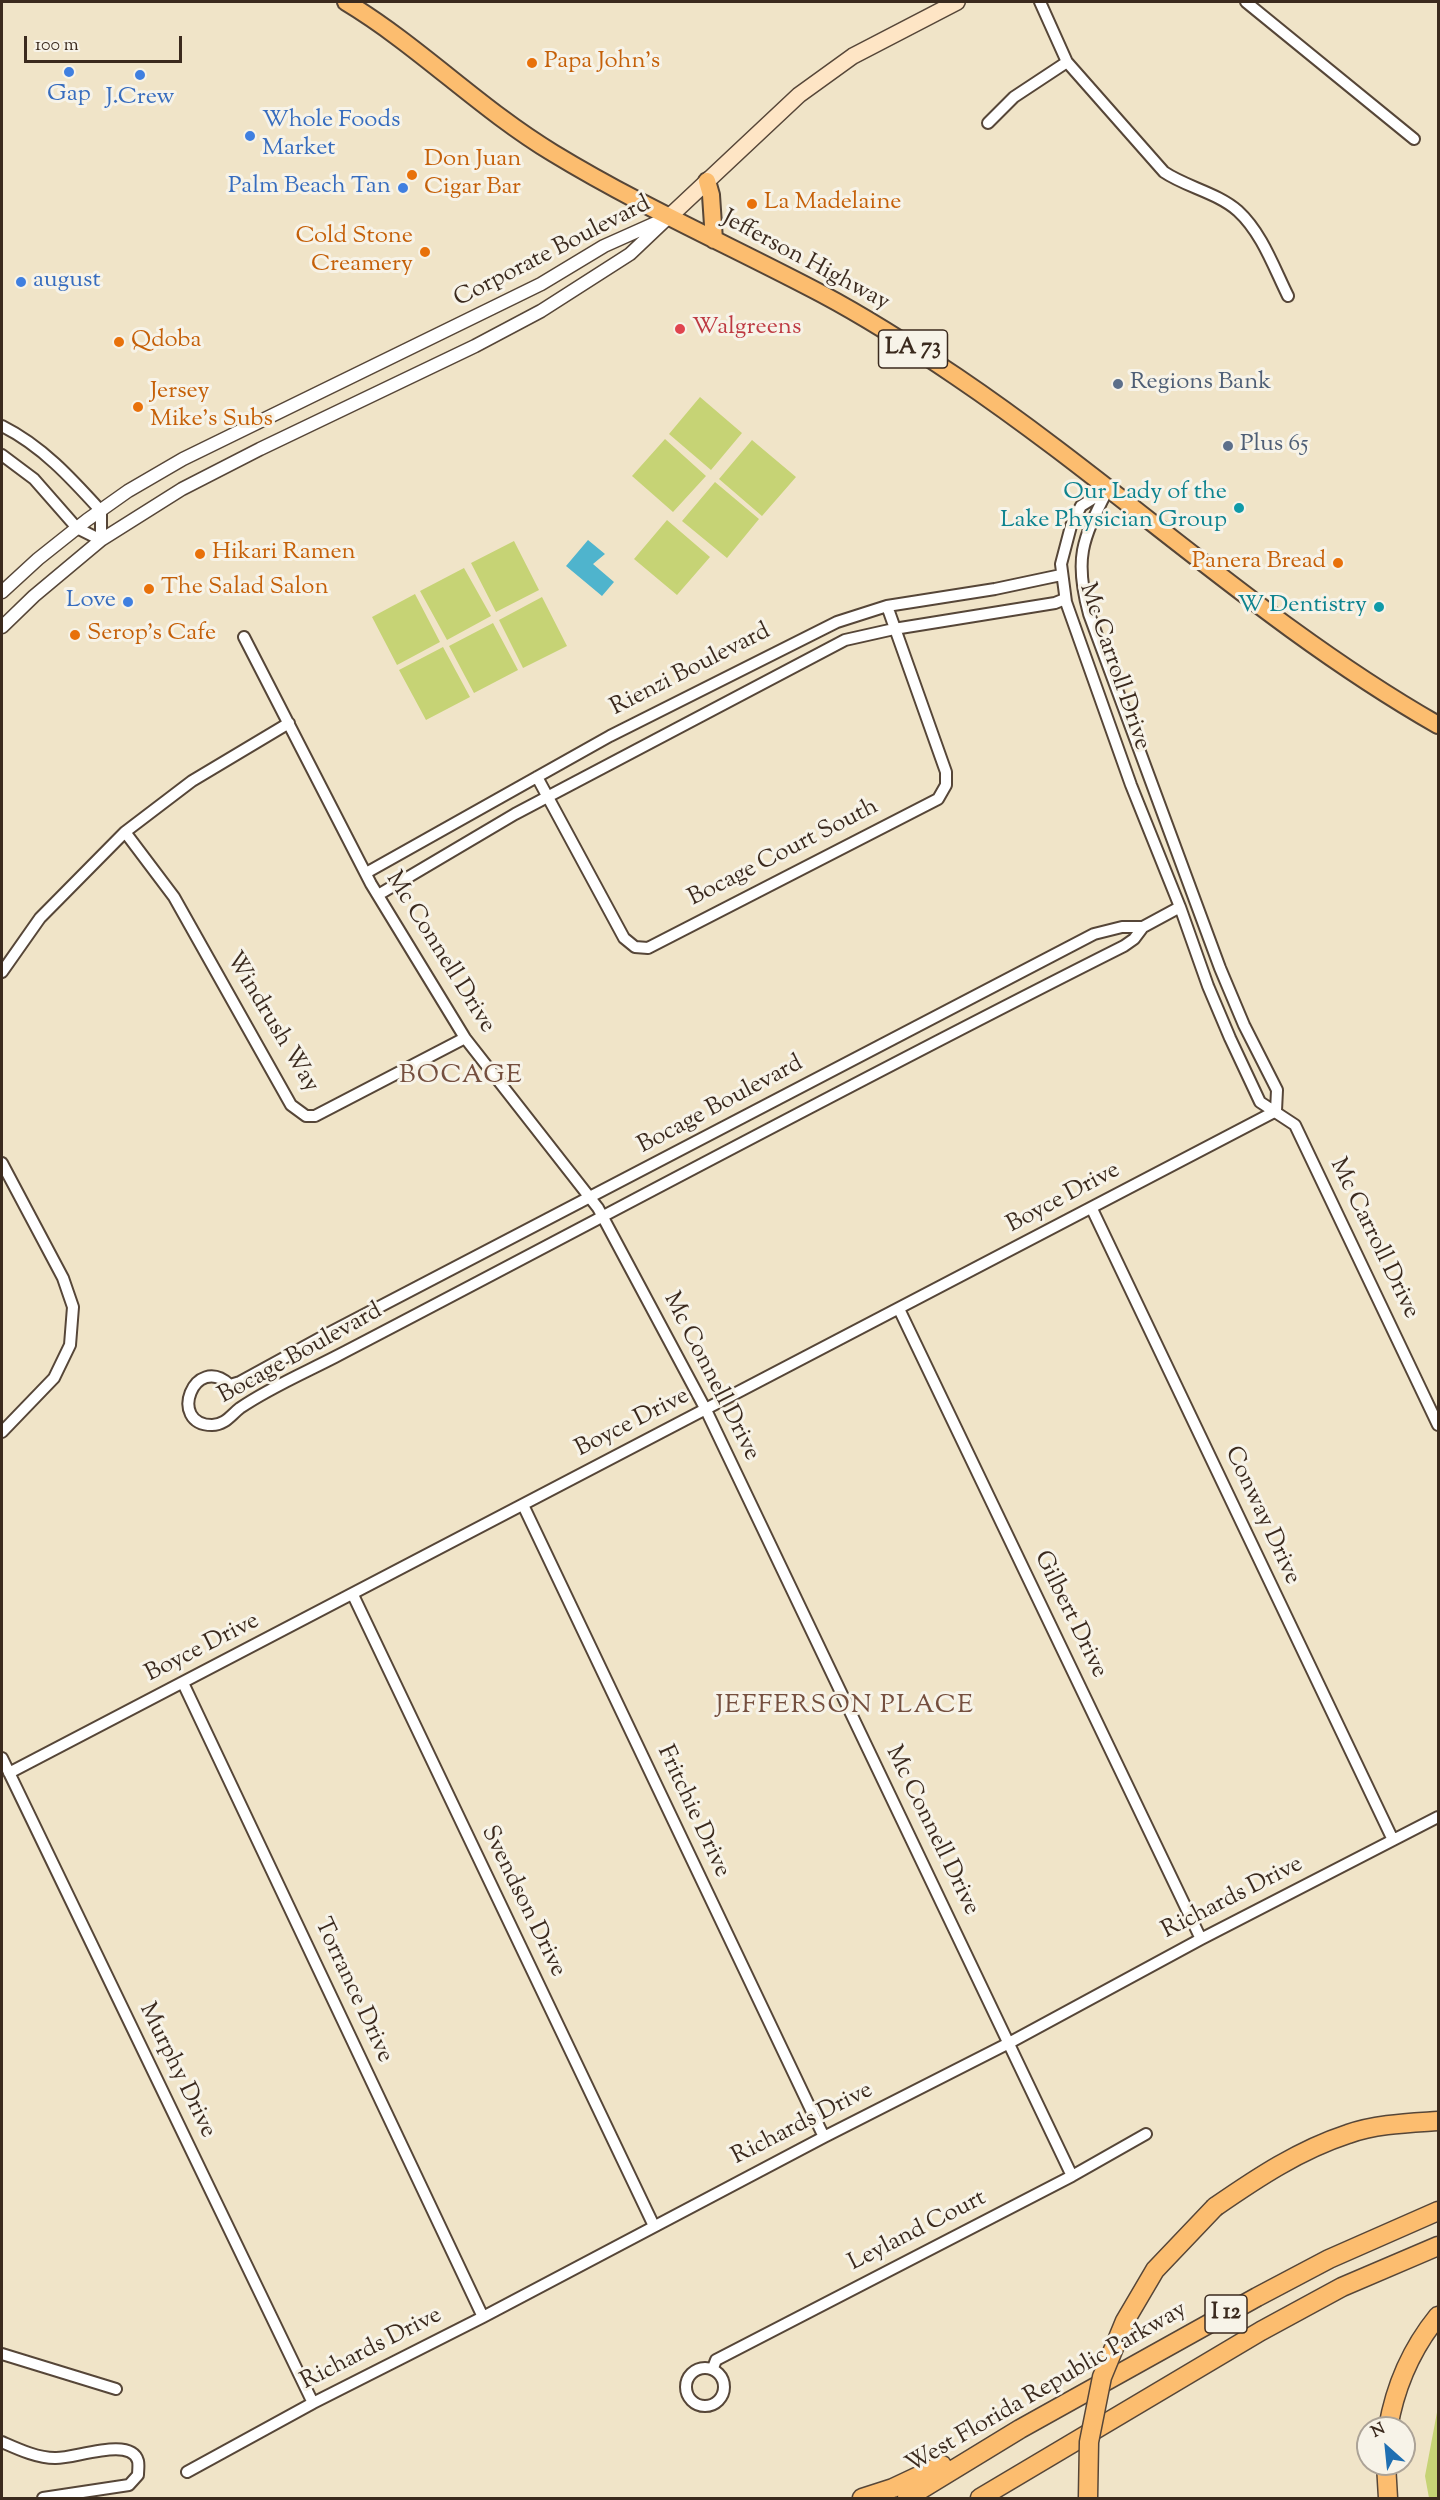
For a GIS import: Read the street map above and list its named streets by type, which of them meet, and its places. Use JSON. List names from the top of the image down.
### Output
{
  "streets": {
    "highway": ["I 12", "West Florida Republic Parkway"],
    "main road": ["Jefferson Highway", "LA 73"],
    "street": [
      "Corporate Boulevard",
      "Mc Carroll Drive",
      "Rienzi Boulevard",
      "Bocage Court South",
      "Mc Connell Drive",
      "Windrush Way",
      "Bocage Boulevard",
      "Boyce Drive",
      "Conway Drive",
      "Gilbert Drive",
      "Fritchie Drive",
      "Richards Drive",
      "Svendson Drive",
      "Torrance Drive",
      "Murphy Drive",
      "Leyland Court"
    ]
  },
  "crossings": [
    ["Corporate Boulevard", "Jefferson Highway"],
    ["Jefferson Highway", "Mc Carroll Drive"],
    ["Mc Carroll Drive", "Rienzi Boulevard"],
    ["Mc Carroll Drive", "Bocage Boulevard"],
    ["Mc Carroll Drive", "Boyce Drive"],
    ["Rienzi Boulevard", "Bocage Court South"],
    ["Rienzi Boulevard", "Mc Connell Drive"],
    ["Mc Connell Drive", "Windrush Way"],
    ["Mc Connell Drive", "Bocage Boulevard"],
    ["Mc Connell Drive", "Boyce Drive"],
    ["Mc Connell Drive", "Richards Drive"],
    ["Mc Connell Drive", "Leyland Court"],
    ["Boyce Drive", "Conway Drive"],
    ["Boyce Drive", "Gilbert Drive"],
    ["Boyce Drive", "Fritchie Drive"],
    ["Boyce Drive", "Svendson Drive"],
    ["Boyce Drive", "Torrance Drive"],
    ["Boyce Drive", "Murphy Drive"],
    ["Conway Drive", "Richards Drive"],
    ["Gilbert Drive", "Richards Drive"],
    ["Fritchie Drive", "Richards Drive"],
    ["Richards Drive", "Svendson Drive"],
    ["Richards Drive", "Torrance Drive"],
    ["Richards Drive", "Murphy Drive"]
  ],
  "districts": ["BOCAGE", "JEFFERSON PLACE"],
  "places": [
    "Papa John's",
    "Gap",
    "J.Crew",
    "Whole Foods Market",
    "Don Juan Cigar Bar",
    "Palm Beach Tan",
    "La Madelaine",
    "Cold Stone Creamery",
    "august",
    "Walgreens",
    "Qdoba",
    "Regions Bank",
    "Jersey Mike's Subs",
    "Plus 65",
    "Our Lady of the Lake Physician Group",
    "Hikari Ramen",
    "Panera Bread",
    "The Salad Salon",
    "Love",
    "W Dentistry",
    "Serop's Cafe"
  ],
  "scale_bar": "100 m",
  "north": "top left"
}
